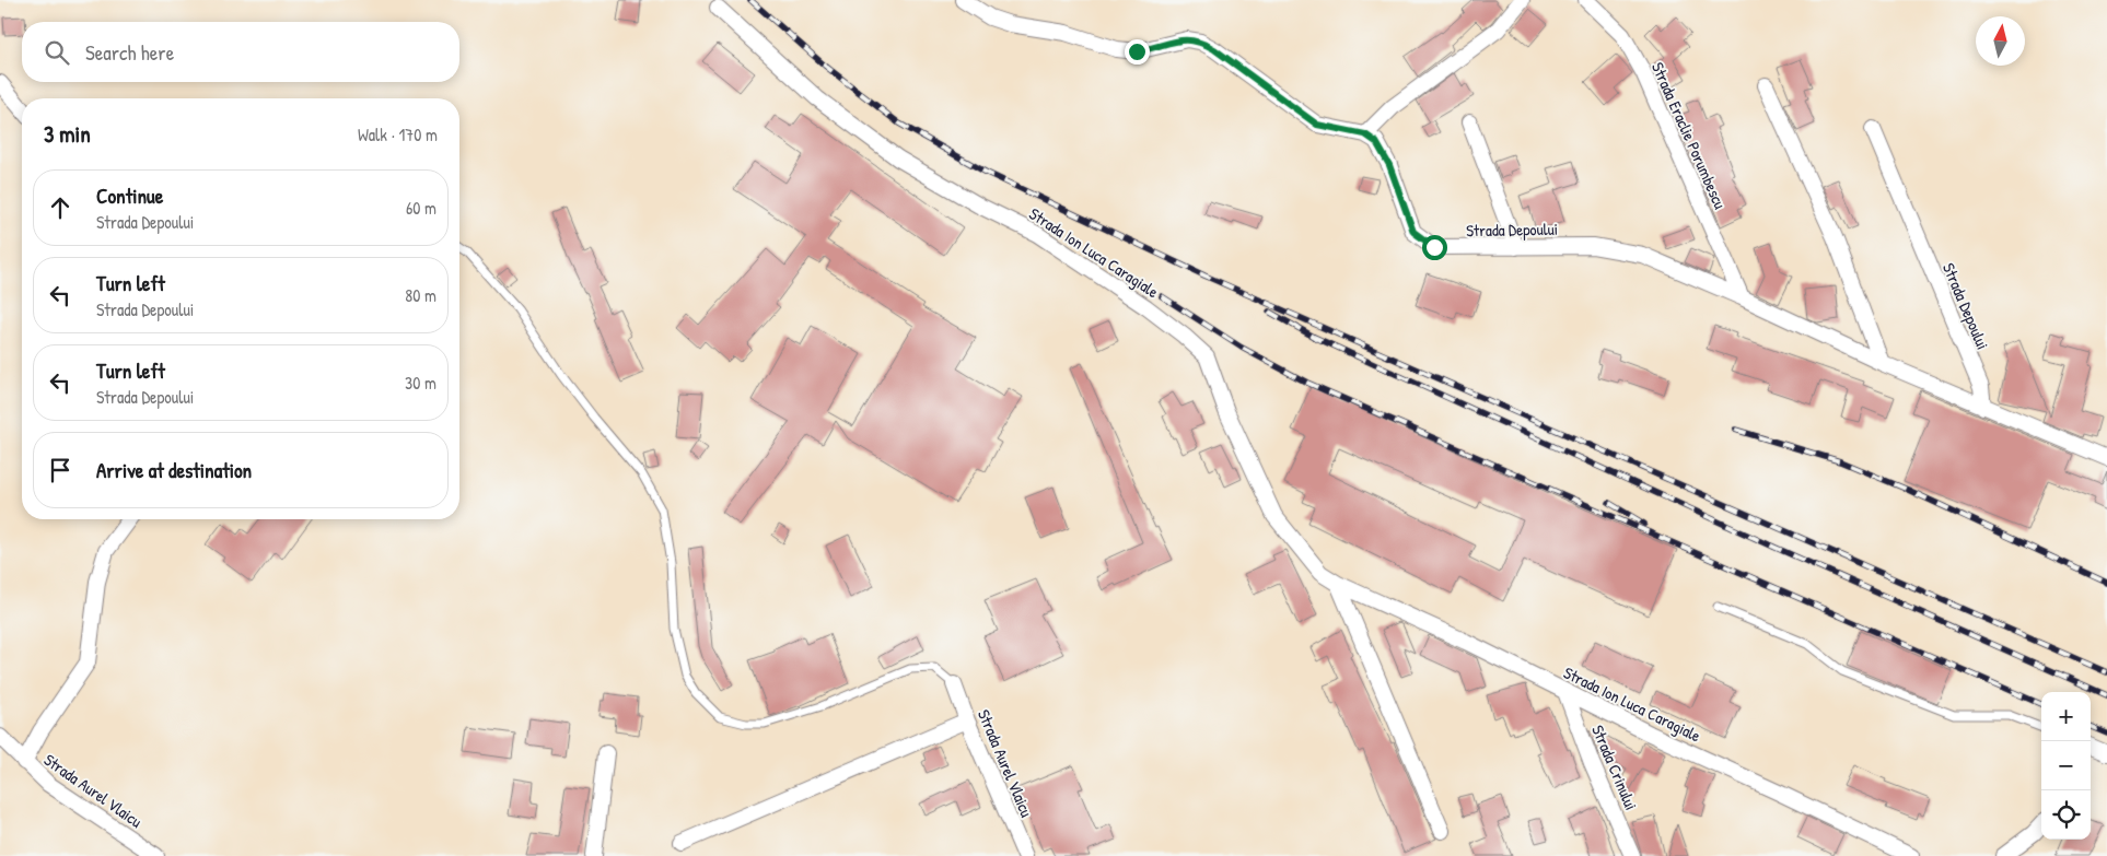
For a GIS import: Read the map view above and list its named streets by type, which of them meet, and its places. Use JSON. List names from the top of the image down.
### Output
{
  "streets": {
    "street": [
      "Strada Eraclie Porumbescu",
      "Strada Depoului",
      "Strada Ion Luca Caragiale",
      "Strada Aurel Vlaicu",
      "Strada Crinului"
    ]
  },
  "crossings": [
    ["Strada Eraclie Porumbescu", "Strada Depoului"],
    ["Strada Ion Luca Caragiale", "Strada Crinului"]
  ],
  "north": "top",
  "page": {
    "search": "Search here",
    "heading": ["3 min", "Walk · 170 m"],
    "list": [
      ["Continue", "Strada Depoului", "60 m"],
      ["Turn left", "Strada Depoului", "80 m"],
      ["Turn left", "Strada Depoului", "30 m"],
      "Arrive at destination"
    ],
    "map_buttons": ["+", "−"]
  }
}
